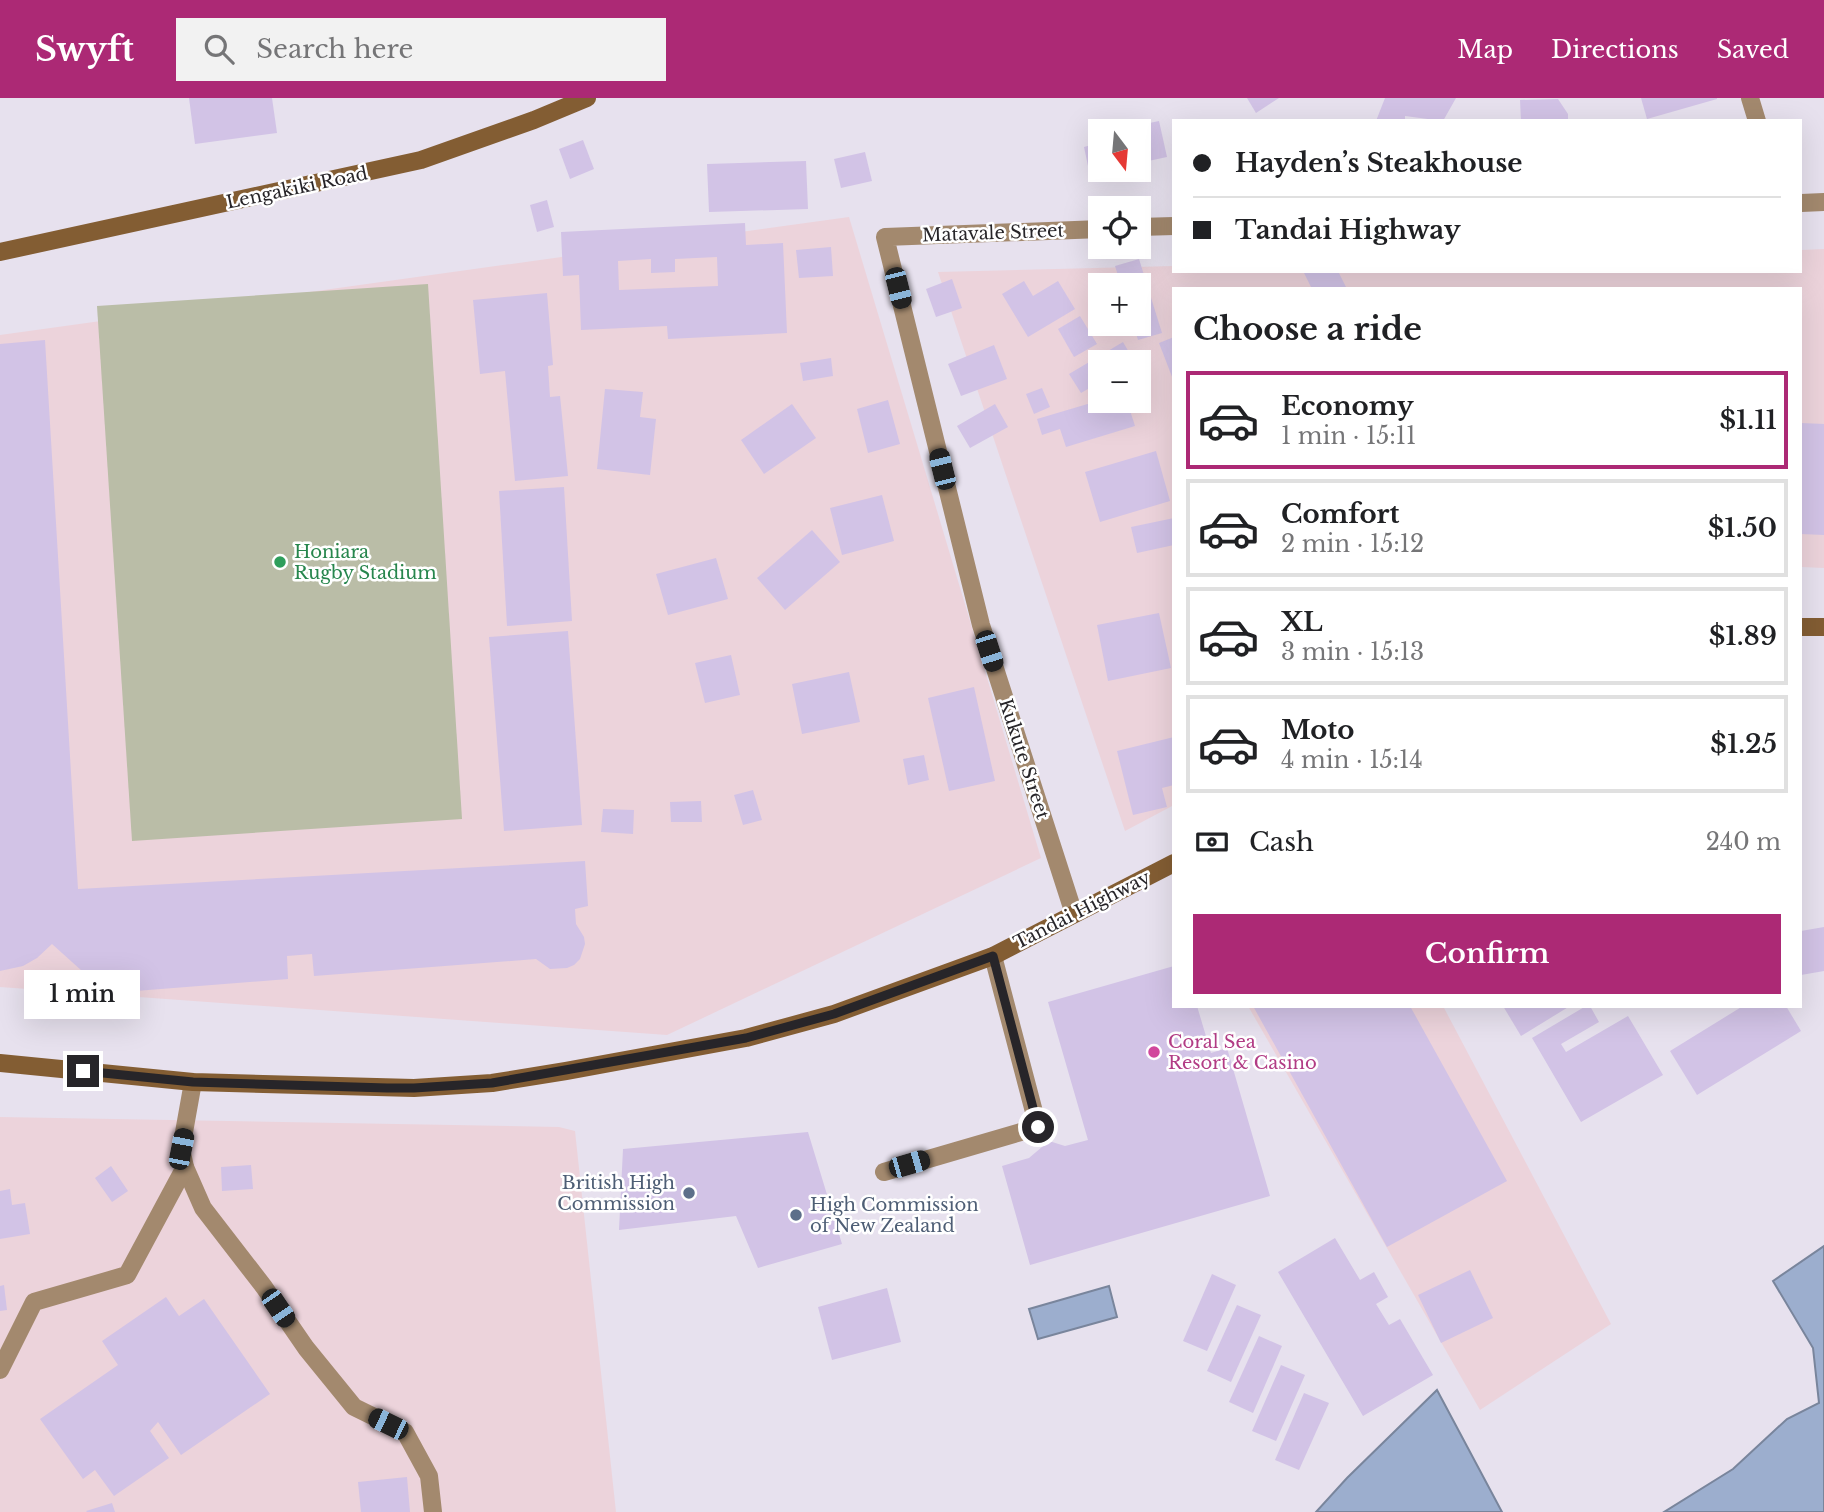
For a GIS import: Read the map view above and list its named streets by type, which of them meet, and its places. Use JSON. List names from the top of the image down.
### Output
{
  "streets": {
    "main road": ["Lengakiki Road", "Tandai Highway"],
    "street": ["Matavale Street", "Kukute Street"]
  },
  "crossings": [
    ["Matavale Street", "Kukute Street"],
    ["Kukute Street", "Tandai Highway"]
  ],
  "places": [
    "Honiara Rugby Stadium",
    "Coral Sea Resort & Casino",
    "British High Commission",
    "High Commission of New Zealand"
  ],
  "north": "bottom",
  "page": {
    "header": "Swyft",
    "search": "Search here",
    "nav": ["Map", "Directions", "Saved"],
    "map_buttons": ["+", "−"],
    "banner": ["Hayden’s Steakhouse", "Tandai Highway"],
    "heading": "Choose a ride",
    "list": [
      {
        "name": "Economy",
        "note": "1 min · 15:11",
        "value": "$1.11"
      },
      {
        "name": "Comfort",
        "note": "2 min · 15:12",
        "value": "$1.50"
      },
      {
        "name": "XL",
        "note": "3 min · 15:13",
        "value": "$1.89"
      },
      {
        "name": "Moto",
        "note": "4 min · 15:14",
        "value": "$1.25"
      }
    ],
    "pay": ["Cash", "240 m"],
    "buttons": "Confirm",
    "bubble": "1 min"
  }
}
